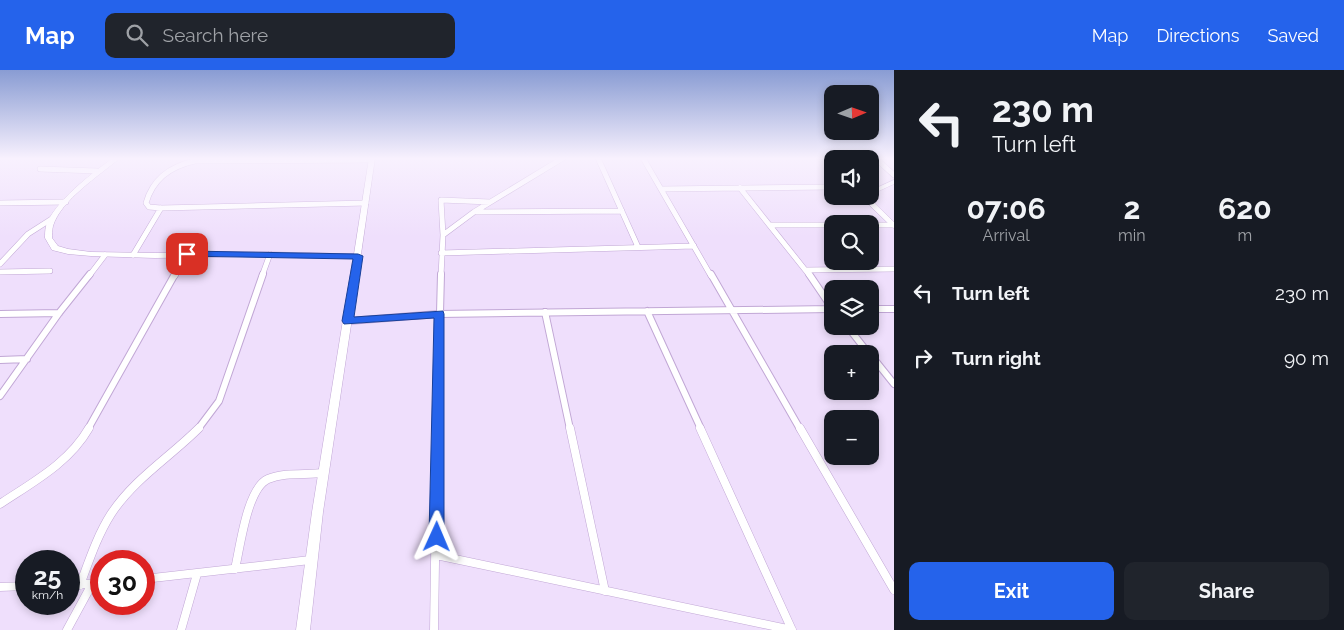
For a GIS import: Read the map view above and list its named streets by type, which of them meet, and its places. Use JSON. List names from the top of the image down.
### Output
{
  "north": "right",
  "page": {
    "header": "Map",
    "search": "Search here",
    "nav": ["Map", "Directions", "Saved"],
    "turn": ["230 m", "Turn left"],
    "map_buttons": ["+", "−"],
    "eta": [
      "07:06",
      "Arrival",
      "2",
      "min",
      "620",
      "m"
    ],
    "list": [
      {
        "name": "Turn left",
        "value": "230 m"
      },
      {
        "name": "Turn right",
        "value": "90 m"
      }
    ],
    "speed": "25 km/h",
    "limit": "30",
    "buttons": ["Exit", "Share"]
  }
}
